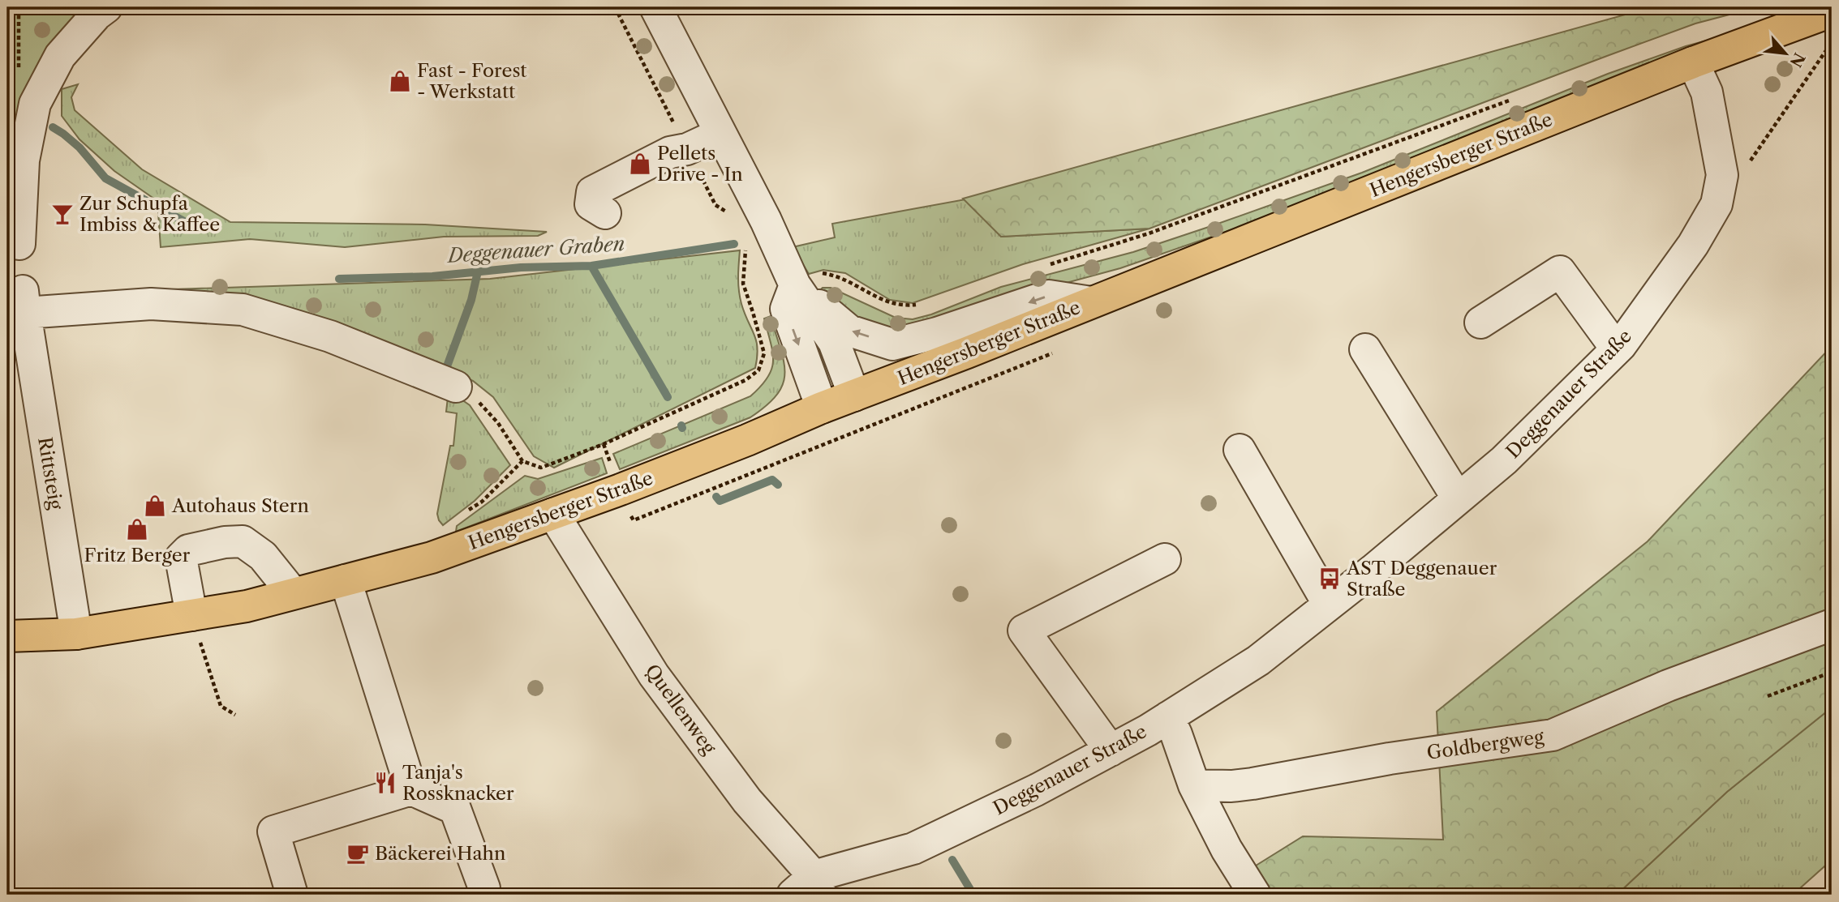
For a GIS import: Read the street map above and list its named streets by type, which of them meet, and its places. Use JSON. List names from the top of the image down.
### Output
{
  "streets": {
    "main road": ["Hengersberger Straße"],
    "street": [
      "Deggenauer Straße",
      "Rittsteig",
      "Quellenweg",
      "Goldbergweg"
    ]
  },
  "crossings": [
    ["Hengersberger Straße", "Deggenauer Straße"],
    ["Hengersberger Straße", "Rittsteig"],
    ["Hengersberger Straße", "Quellenweg"],
    ["Deggenauer Straße", "Quellenweg"]
  ],
  "water": ["Deggenauer Graben"],
  "places": {
    "shop": [
      "Fast - Forest - Werkstatt",
      "Pellets Drive - In",
      "Autohaus Stern",
      "Fritz Berger"
    ],
    "bar": ["Zur Schupfa Imbiss & Kaffee"],
    "bus stop": ["AST Deggenauer Straße"],
    "restaurant": ["Tanja's Rossknacker"],
    "cafe": ["Bäckerei Hahn"]
  },
  "north": "bottom right"
}
